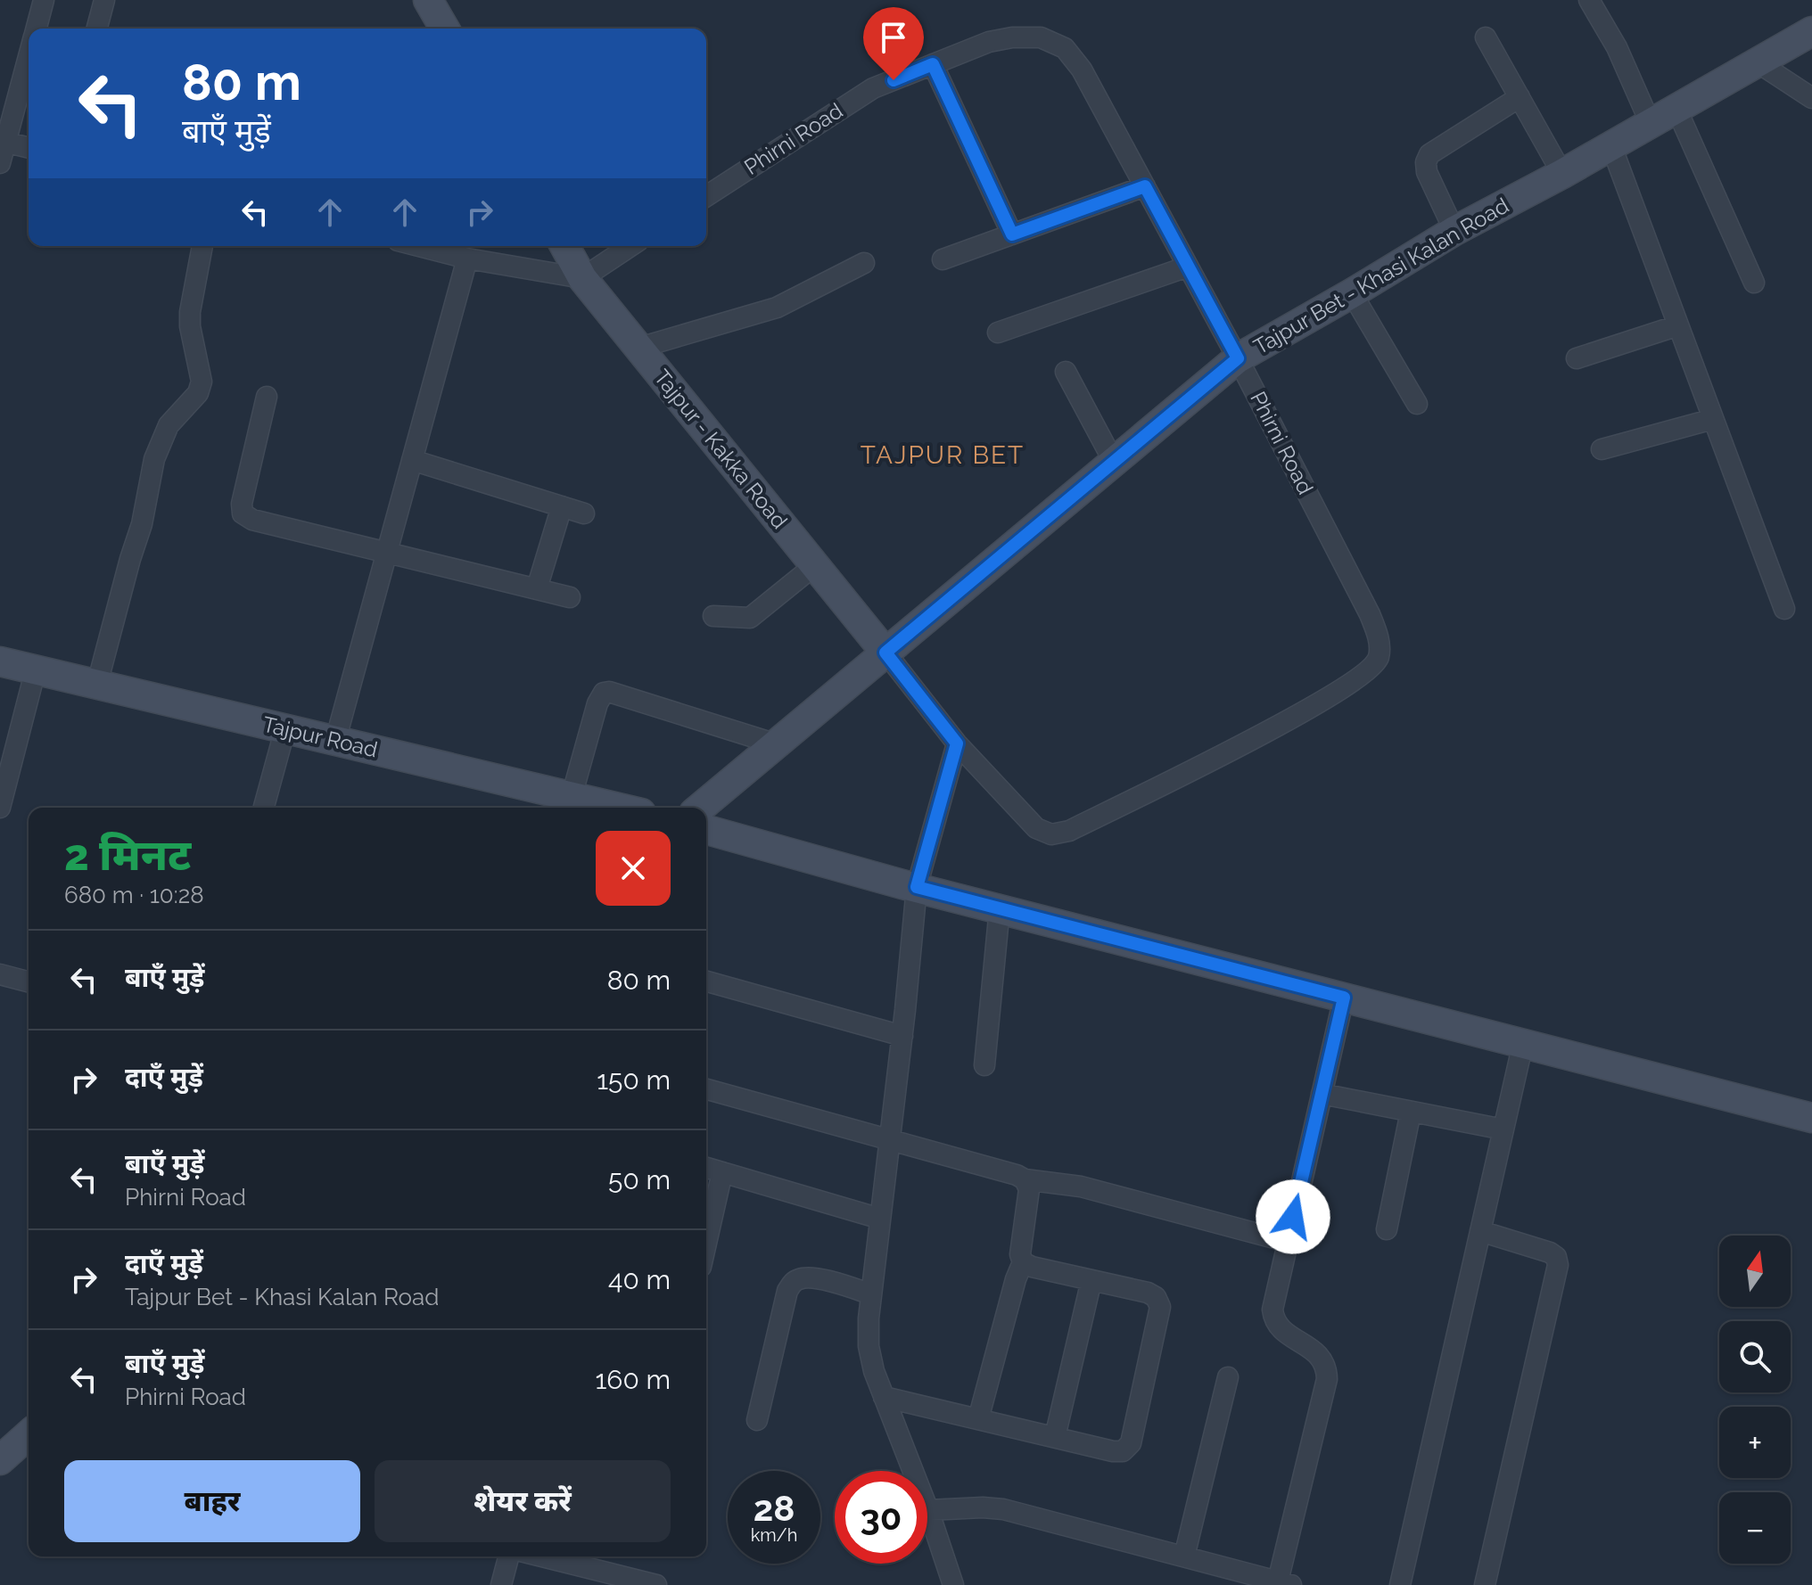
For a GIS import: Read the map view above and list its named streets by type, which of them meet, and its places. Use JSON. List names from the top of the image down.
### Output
{
  "streets": {
    "street": [
      "Phirni Road",
      "Tajpur Bet - Khasi Kalan Road",
      "Tajpur - Kakka Road",
      "Tajpur Road"
    ]
  },
  "crossings": [
    ["Phirni Road", "Tajpur Bet - Khasi Kalan Road"],
    ["Phirni Road", "Tajpur - Kakka Road"],
    ["Tajpur Bet - Khasi Kalan Road", "Tajpur - Kakka Road"]
  ],
  "districts": ["TAJPUR BET"],
  "north": "top",
  "page": {
    "turn": ["80 m", "बाएँ मुड़ें"],
    "heading": ["2 मिनट", "680 m · 10:28"],
    "list": [
      {
        "name": "बाएँ मुड़ें",
        "value": "80 m"
      },
      {
        "name": "दाएँ मुड़ें",
        "value": "150 m"
      },
      {
        "name": "बाएँ मुड़ें",
        "note": "Phirni Road",
        "value": "50 m"
      },
      {
        "name": "दाएँ मुड़ें",
        "note": "Tajpur Bet - Khasi Kalan Road",
        "value": "40 m"
      },
      {
        "name": "बाएँ मुड़ें",
        "note": "Phirni Road",
        "value": "160 m"
      }
    ],
    "map_buttons": ["+", "−"],
    "buttons": ["बाहर", "शेयर करें"],
    "speed": "28 km/h",
    "limit": "30"
  }
}
